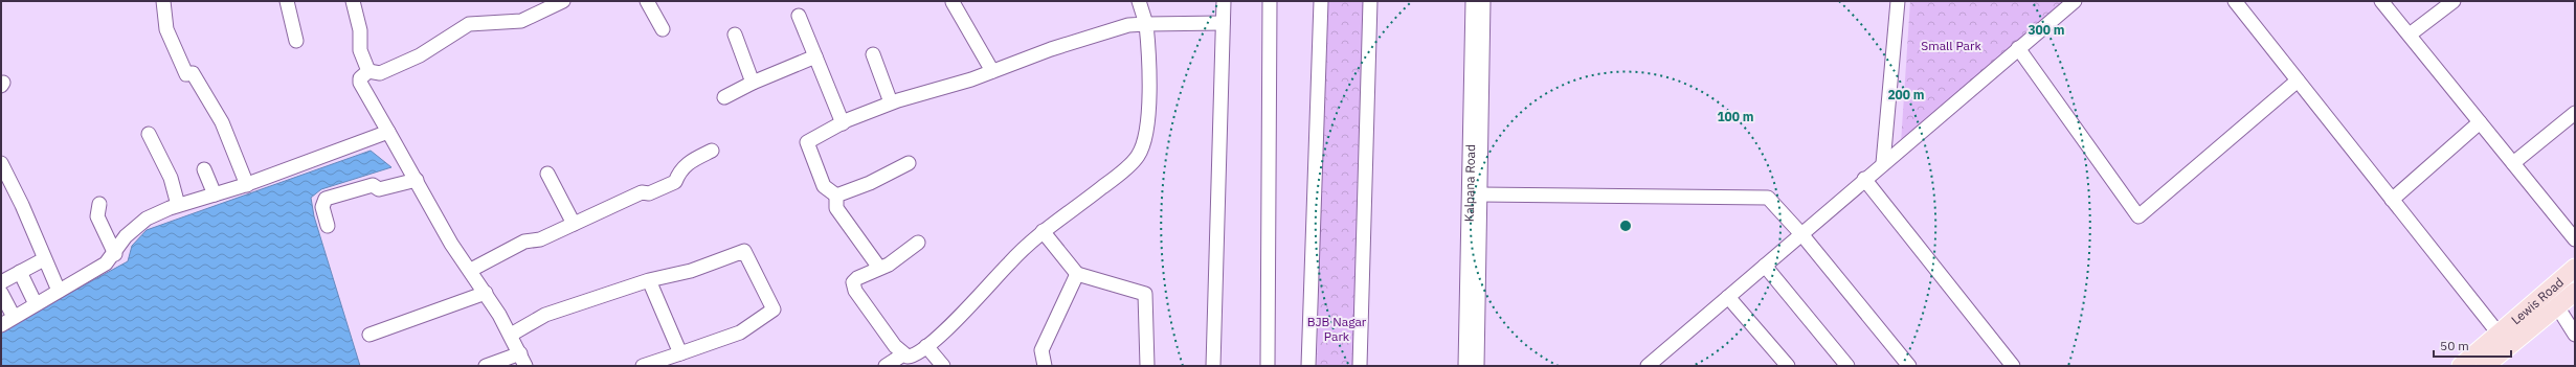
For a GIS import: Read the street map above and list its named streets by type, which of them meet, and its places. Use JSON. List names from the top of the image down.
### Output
{
  "streets": {
    "main road": ["Lewis Road"],
    "street": ["Kalpana Road"]
  },
  "parks": ["Small Park", "BJB Nagar Park"],
  "scale_bar": "50 m",
  "rings": ["300 m", "200 m", "100 m"]
}
